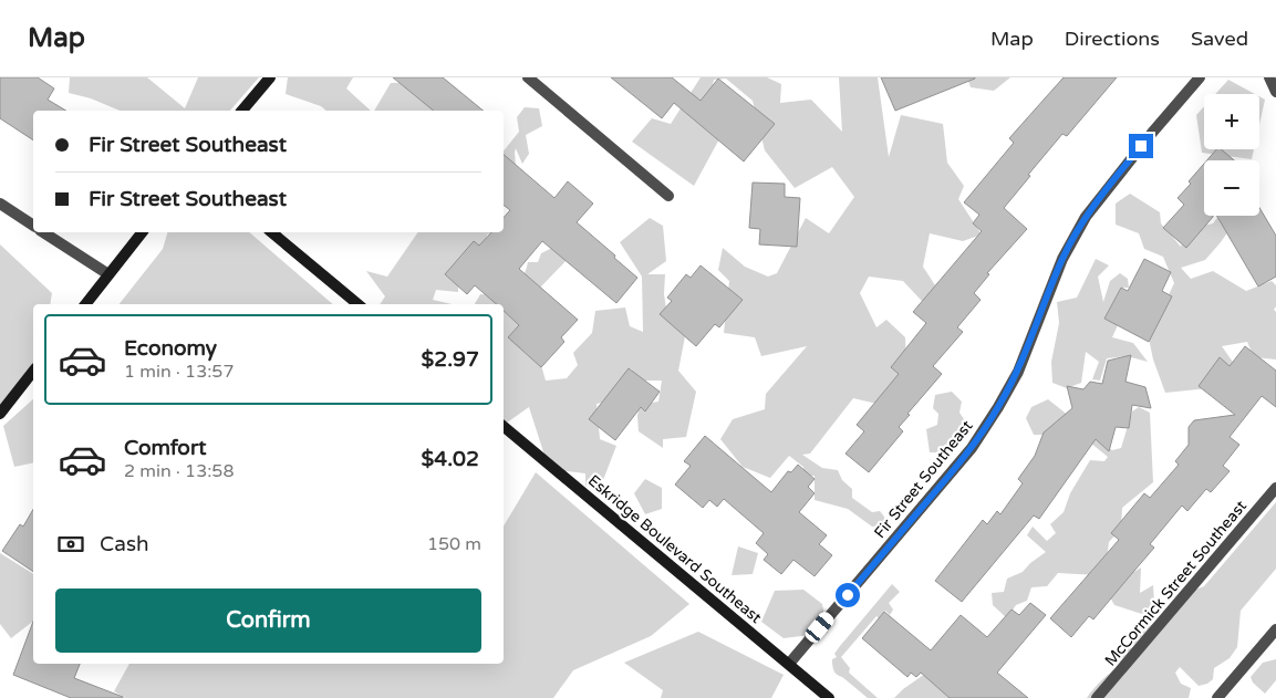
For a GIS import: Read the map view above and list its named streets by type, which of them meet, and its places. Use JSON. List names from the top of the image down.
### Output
{
  "streets": {
    "street": ["Fir Street Southeast", "Eskridge Boulevard Southeast", "McCormick Street Southeast"]
  },
  "crossings": [
    ["Fir Street Southeast", "Eskridge Boulevard Southeast"]
  ],
  "page": {
    "header": "Map",
    "nav": ["Map", "Directions", "Saved"],
    "map_buttons": ["+", "−"],
    "banner": ["Fir Street Southeast", "Fir Street Southeast"],
    "list": [
      {
        "name": "Economy",
        "note": "1 min · 13:57",
        "value": "$2.97"
      },
      {
        "name": "Comfort",
        "note": "2 min · 13:58",
        "value": "$4.02"
      }
    ],
    "pay": ["Cash", "150 m"],
    "buttons": "Confirm"
  }
}
